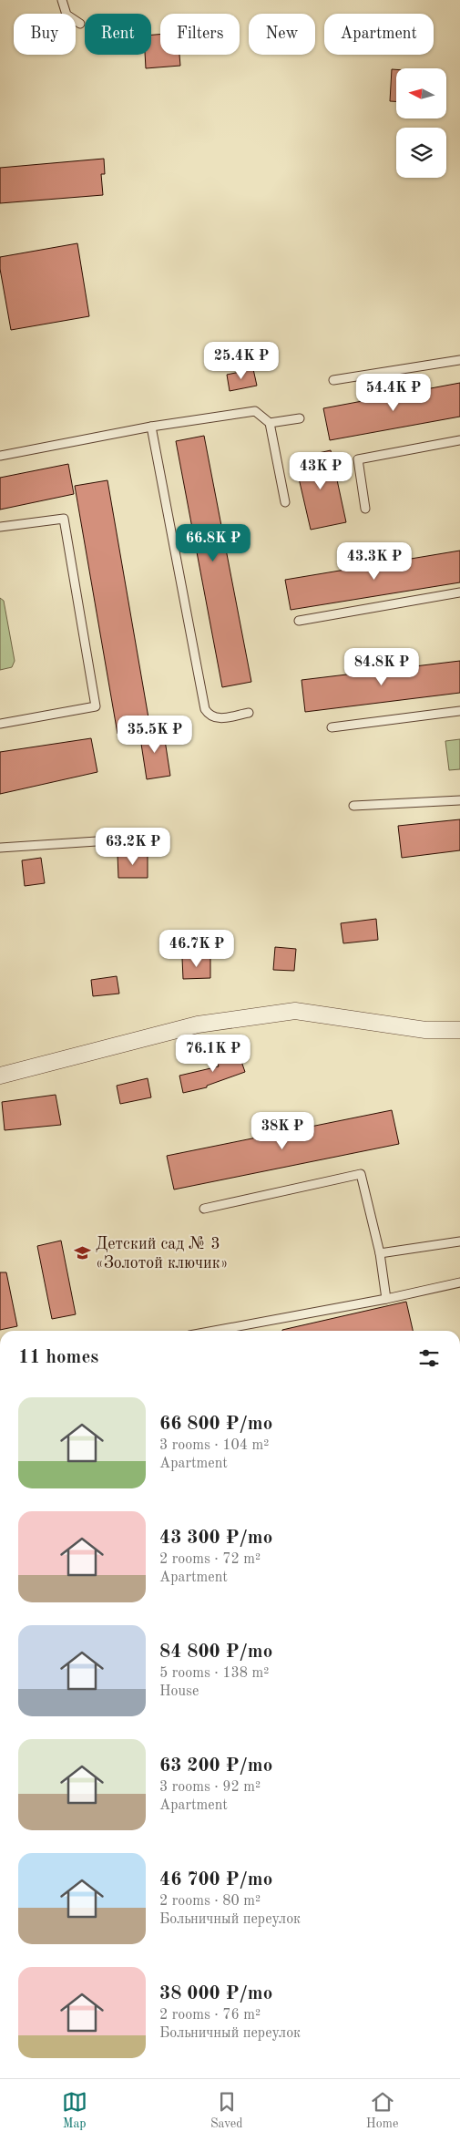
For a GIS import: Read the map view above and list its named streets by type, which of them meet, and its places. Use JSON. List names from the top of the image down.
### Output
{
  "places": {
    "school or university": ["Детский сад № 3 «Золотой ключик»"]
  },
  "north": "left",
  "page": {
    "chip": [
      "Buy",
      "Rent",
      "Filters",
      "New",
      "Apartment"
    ],
    "price": [
      "25.4K ₽",
      "54.4K ₽",
      "43K ₽",
      "66.8K ₽",
      "43.3K ₽",
      "84.8K ₽",
      "35.5K ₽",
      "63.2K ₽",
      "46.7K ₽",
      "76.1K ₽",
      "38K ₽"
    ],
    "heading": "11 homes",
    "list": [
      {
        "name": "66 800 ₽/mo",
        "note": "3 rooms · 104 m² · Apartment"
      },
      {
        "name": "43 300 ₽/mo",
        "note": "2 rooms · 72 m² · Apartment"
      },
      {
        "name": "84 800 ₽/mo",
        "note": "5 rooms · 138 m² · House"
      },
      {
        "name": "63 200 ₽/mo",
        "note": "3 rooms · 92 m² · Apartment"
      },
      {
        "name": "46 700 ₽/mo",
        "note": "2 rooms · 80 m² · Больничный переулок"
      },
      {
        "name": "38 000 ₽/mo",
        "note": "2 rooms · 76 m² · Больничный переулок"
      }
    ],
    "tabs": ["Map", "Saved", "Home"]
  }
}
